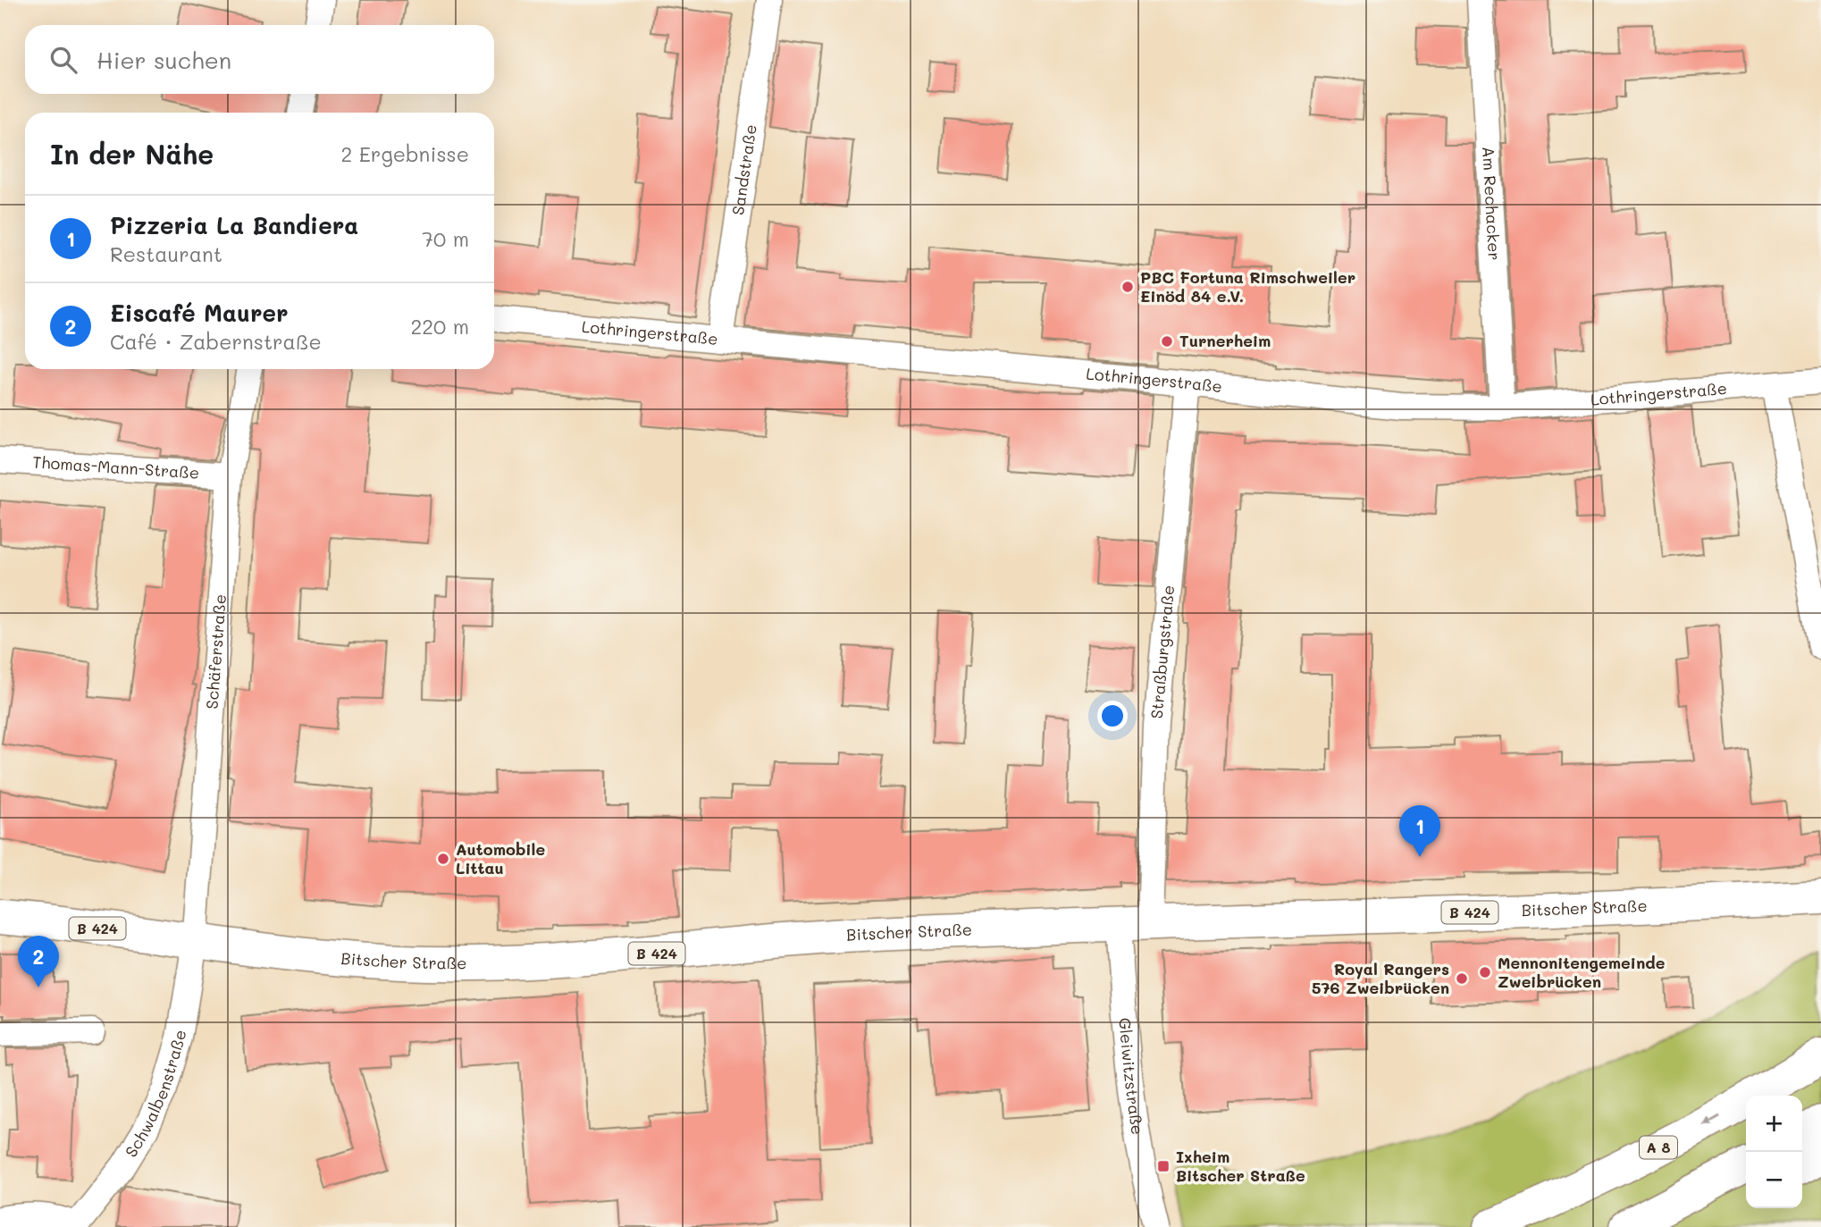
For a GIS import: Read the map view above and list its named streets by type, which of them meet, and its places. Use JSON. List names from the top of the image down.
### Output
{
  "streets": {
    "main road": ["Bitscher Straße", "B 424", "A 8"],
    "street": [
      "Sandstraße",
      "Am Rechacker",
      "Lothringerstraße",
      "Thomas-Mann-Straße",
      "Schäferstraße",
      "Straßburgstraße",
      "Gleiwitzstraße",
      "Schwalbenstraße"
    ]
  },
  "crossings": [
    ["Sandstraße", "Lothringerstraße"],
    ["Am Rechacker", "Lothringerstraße"],
    ["Lothringerstraße", "Straßburgstraße"],
    ["Thomas-Mann-Straße", "Schäferstraße"],
    ["Schäferstraße", "Bitscher Straße"],
    ["Schäferstraße", "Schwalbenstraße"],
    ["Straßburgstraße", "Bitscher Straße"],
    ["Straßburgstraße", "Gleiwitzstraße"],
    ["Bitscher Straße", "Gleiwitzstraße"],
    ["Bitscher Straße", "Schwalbenstraße"]
  ],
  "places": {
    "other": [
      "PBC Fortuna Rimschweiler Einöd 84 e.V.",
      "Turnerheim",
      "Automobile Littau",
      "Mennonitengemeinde Zweibrücken",
      "Royal Rangers 576 Zweibrücken"
    ],
    "transit": ["Ixheim Bitscher Straße"]
  },
  "page": {
    "search": "Hier suchen",
    "heading": ["In der Nähe", "2 Ergebnisse"],
    "list": [
      {
        "mark": "1",
        "name": "Pizzeria La Bandiera",
        "note": "Restaurant",
        "value": "70 m"
      },
      {
        "mark": "2",
        "name": "Eiscafé Maurer",
        "note": "Café · Zabernstraße",
        "value": "220 m"
      }
    ],
    "pins": ["1", "2"],
    "map_buttons": ["+", "−"]
  }
}
